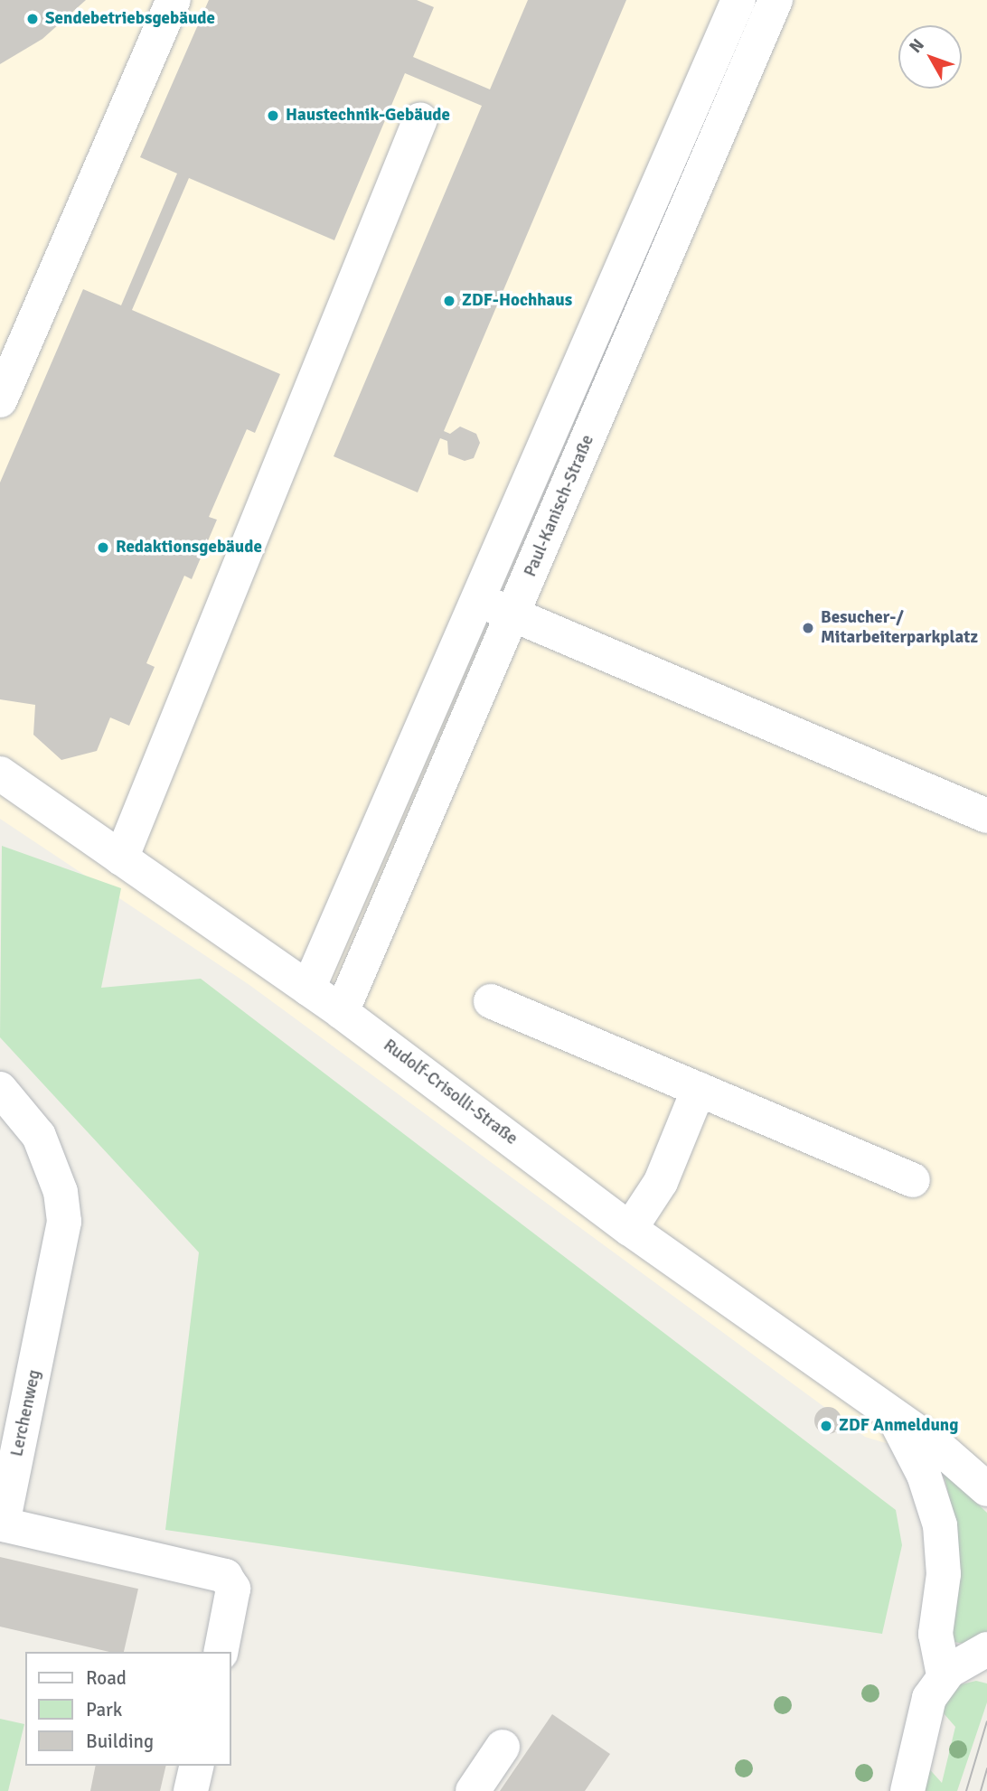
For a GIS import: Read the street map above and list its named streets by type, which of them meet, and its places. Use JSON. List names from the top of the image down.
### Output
{
  "streets": {
    "street": ["Paul-Kanisch-Straße", "Rudolf-Crisolli-Straße", "Lerchenweg"]
  },
  "crossings": [
    ["Paul-Kanisch-Straße", "Rudolf-Crisolli-Straße"]
  ],
  "places": [
    "Sendebetriebsgebäude",
    "Haustechnik-Gebäude",
    "ZDF-Hochhaus",
    "Redaktionsgebäude",
    "Besucher-/ Mitarbeiterparkplatz",
    "ZDF Anmeldung"
  ],
  "legend": ["Road", "Park", "Building"],
  "north": "top left"
}
